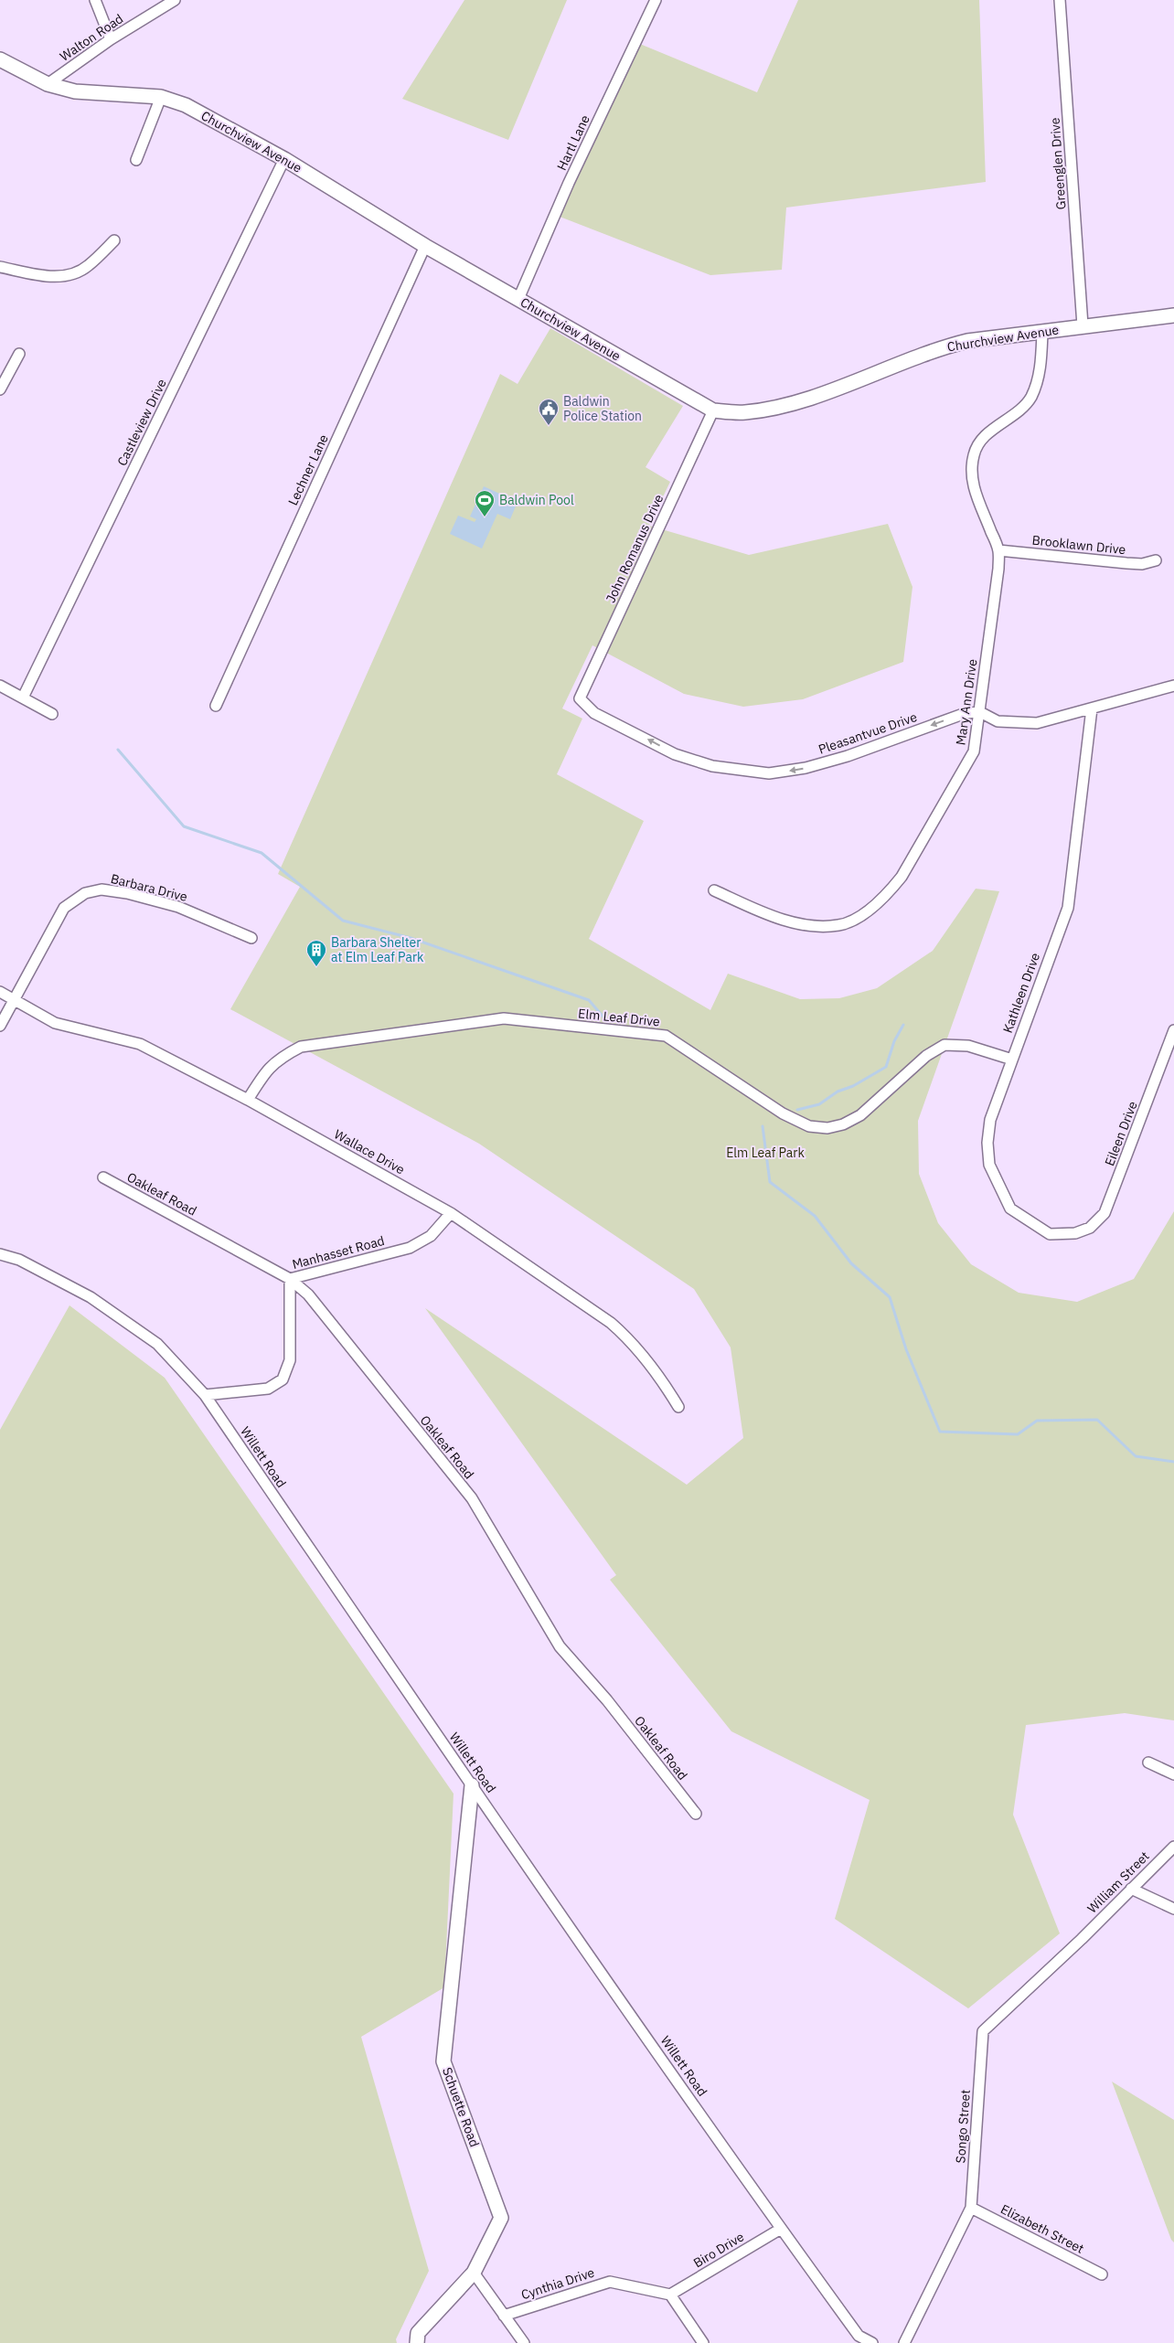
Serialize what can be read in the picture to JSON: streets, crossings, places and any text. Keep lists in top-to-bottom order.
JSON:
{
  "streets": {
    "street": [
      "Walton Road",
      "Churchview Avenue",
      "Hartl Lane",
      "Greenglen Drive",
      "Castleview Drive",
      "Lechner Lane",
      "Brooklawn Drive",
      "John Romanus Drive",
      "Mary Ann Drive",
      "Pleasantvue Drive",
      "Barbara Drive",
      "Kathleen Drive",
      "Elm Leaf Drive",
      "Eileen Drive",
      "Wallace Drive",
      "Oakleaf Road",
      "Manhasset Road",
      "Willett Road",
      "William Street",
      "Schuette Road",
      "Songo Street",
      "Elizabeth Street",
      "Biro Drive",
      "Cynthia Drive"
    ]
  },
  "crossings": [
    ["Walton Road", "Churchview Avenue"],
    ["Churchview Avenue", "Hartl Lane"],
    ["Churchview Avenue", "Greenglen Drive"],
    ["Churchview Avenue", "Castleview Drive"],
    ["Churchview Avenue", "Lechner Lane"],
    ["Churchview Avenue", "John Romanus Drive"],
    ["Churchview Avenue", "Mary Ann Drive"],
    ["Brooklawn Drive", "Mary Ann Drive"],
    ["John Romanus Drive", "Pleasantvue Drive"],
    ["Mary Ann Drive", "Pleasantvue Drive"],
    ["Barbara Drive", "Wallace Drive"],
    ["Kathleen Drive", "Elm Leaf Drive"],
    ["Kathleen Drive", "Eileen Drive"],
    ["Elm Leaf Drive", "Wallace Drive"],
    ["Wallace Drive", "Manhasset Road"],
    ["Oakleaf Road", "Manhasset Road"],
    ["Manhasset Road", "Willett Road"],
    ["Willett Road", "Schuette Road"],
    ["Willett Road", "Biro Drive"],
    ["William Street", "Songo Street"],
    ["Songo Street", "Elizabeth Street"],
    ["Biro Drive", "Cynthia Drive"]
  ],
  "one_way": ["Pleasantvue Drive"],
  "parks": ["Elm Leaf Park"],
  "places": {
    "public building": ["Baldwin Police Station"],
    "sports": ["Baldwin Pool"],
    "building": ["Barbara Shelter at Elm Leaf Park"]
  }
}
